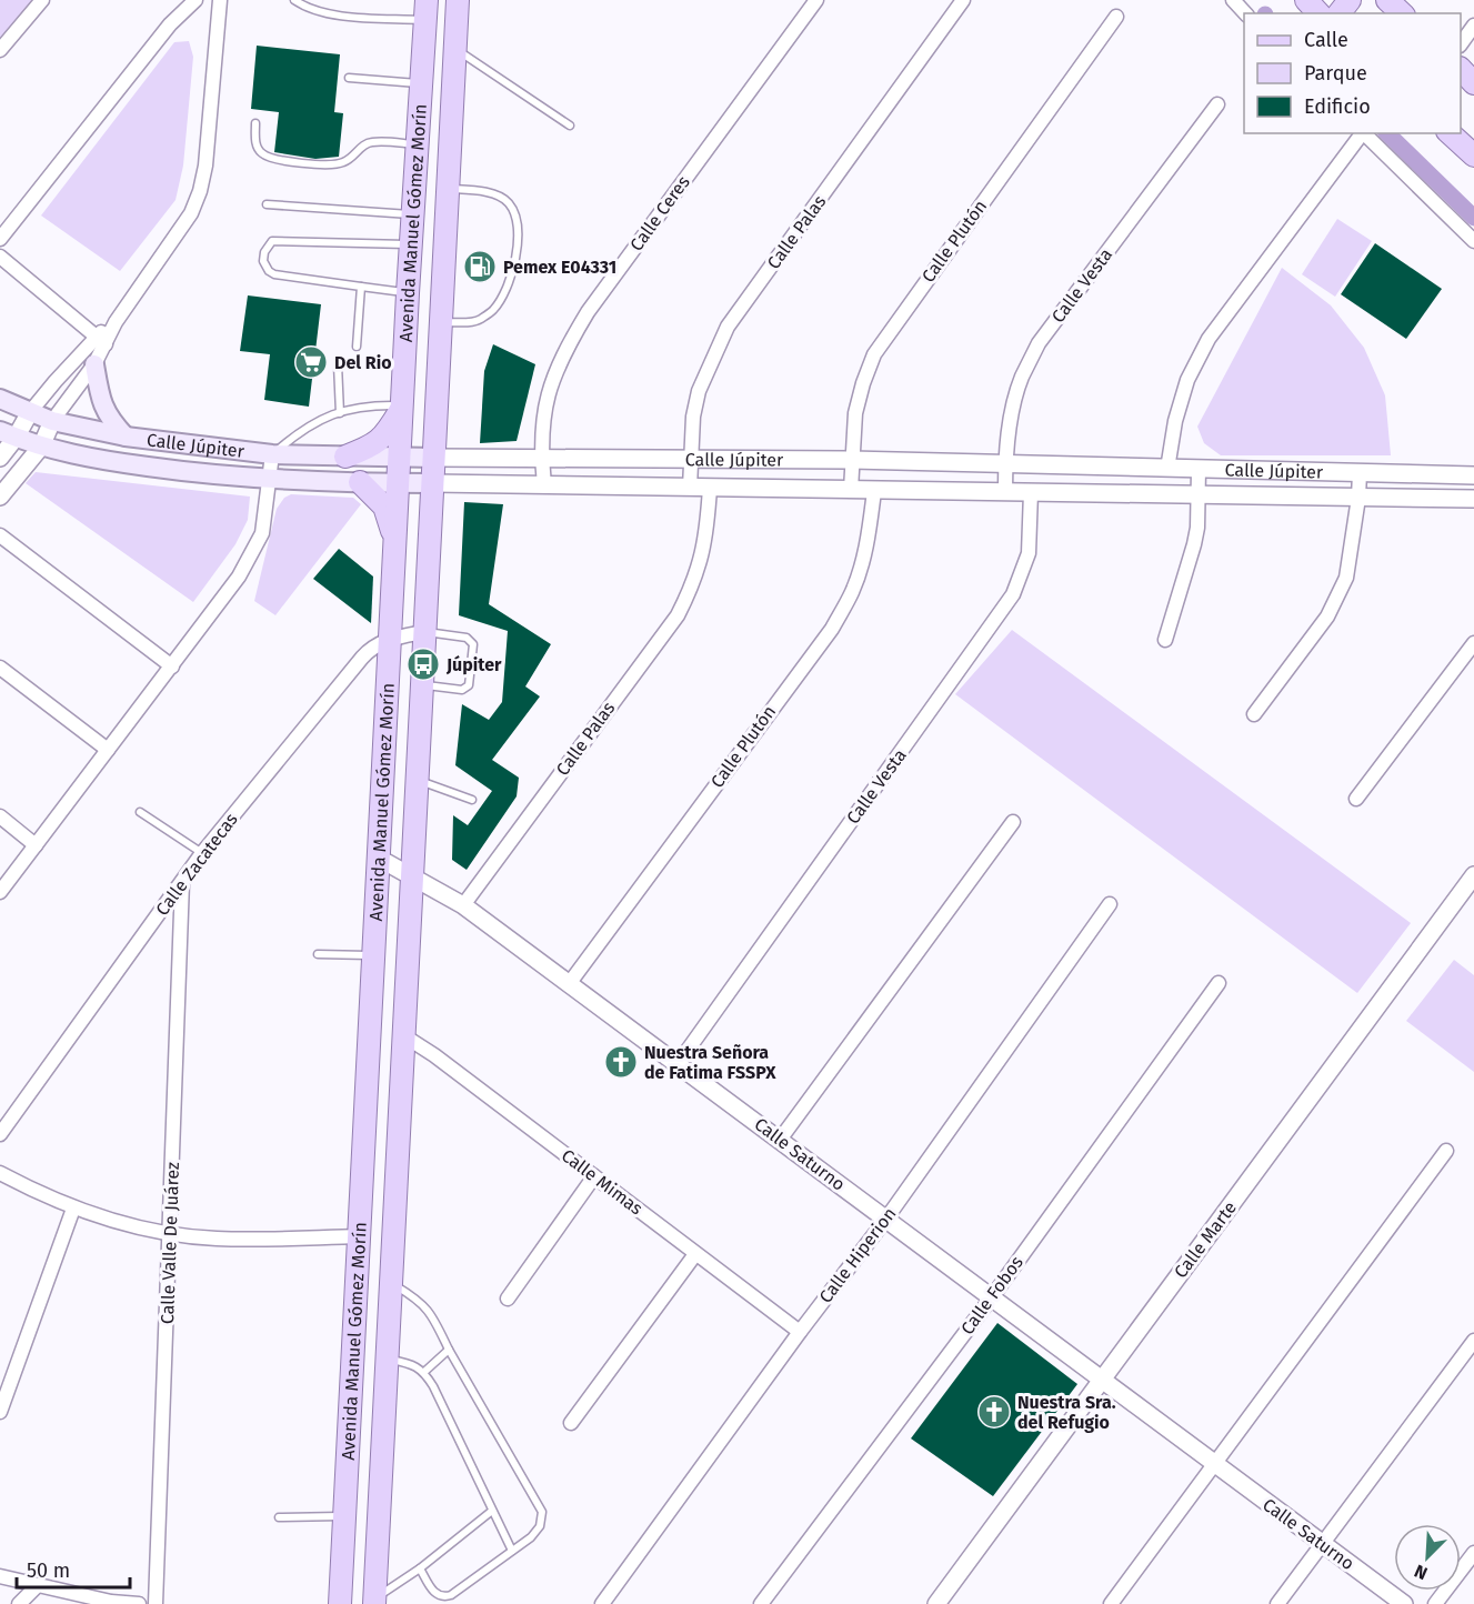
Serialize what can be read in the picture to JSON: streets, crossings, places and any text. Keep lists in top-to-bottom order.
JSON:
{
  "streets": {
    "main road": ["Avenida Manuel Gómez Morín", "Calle Júpiter"],
    "street": [
      "Calle Ceres",
      "Calle Palas",
      "Calle Plutón",
      "Calle Vesta",
      "Calle Zacatecas",
      "Calle Saturno",
      "Calle Mimas",
      "Calle Marte",
      "Calle Valle De Juárez",
      "Calle Hiperion",
      "Calle Fobos"
    ]
  },
  "crossings": [
    ["Calle Ceres", "Calle Júpiter"],
    ["Avenida Manuel Gómez Morín", "Calle Júpiter"],
    ["Avenida Manuel Gómez Morín", "Calle Zacatecas"],
    ["Avenida Manuel Gómez Morín", "Calle Saturno"],
    ["Avenida Manuel Gómez Morín", "Calle Mimas"],
    ["Calle Palas", "Calle Júpiter"],
    ["Calle Palas", "Calle Saturno"],
    ["Calle Plutón", "Calle Júpiter"],
    ["Calle Plutón", "Calle Saturno"],
    ["Calle Vesta", "Calle Júpiter"],
    ["Calle Vesta", "Calle Saturno"],
    ["Calle Zacatecas", "Calle Valle De Juárez"],
    ["Calle Saturno", "Calle Marte"],
    ["Calle Saturno", "Calle Hiperion"],
    ["Calle Saturno", "Calle Fobos"],
    ["Calle Mimas", "Calle Hiperion"]
  ],
  "places": {
    "fuel station": ["Pemex E04331"],
    "supermarket": ["Del Rio"],
    "bus stop": ["Júpiter"],
    "church": ["Nuestra Señora de Fatima FSSPX", "Nuestra Sra. del Refugio"]
  },
  "legend": ["Calle", "Parque", "Edificio"],
  "scale_bar": "50 m",
  "north": "bottom left"
}
